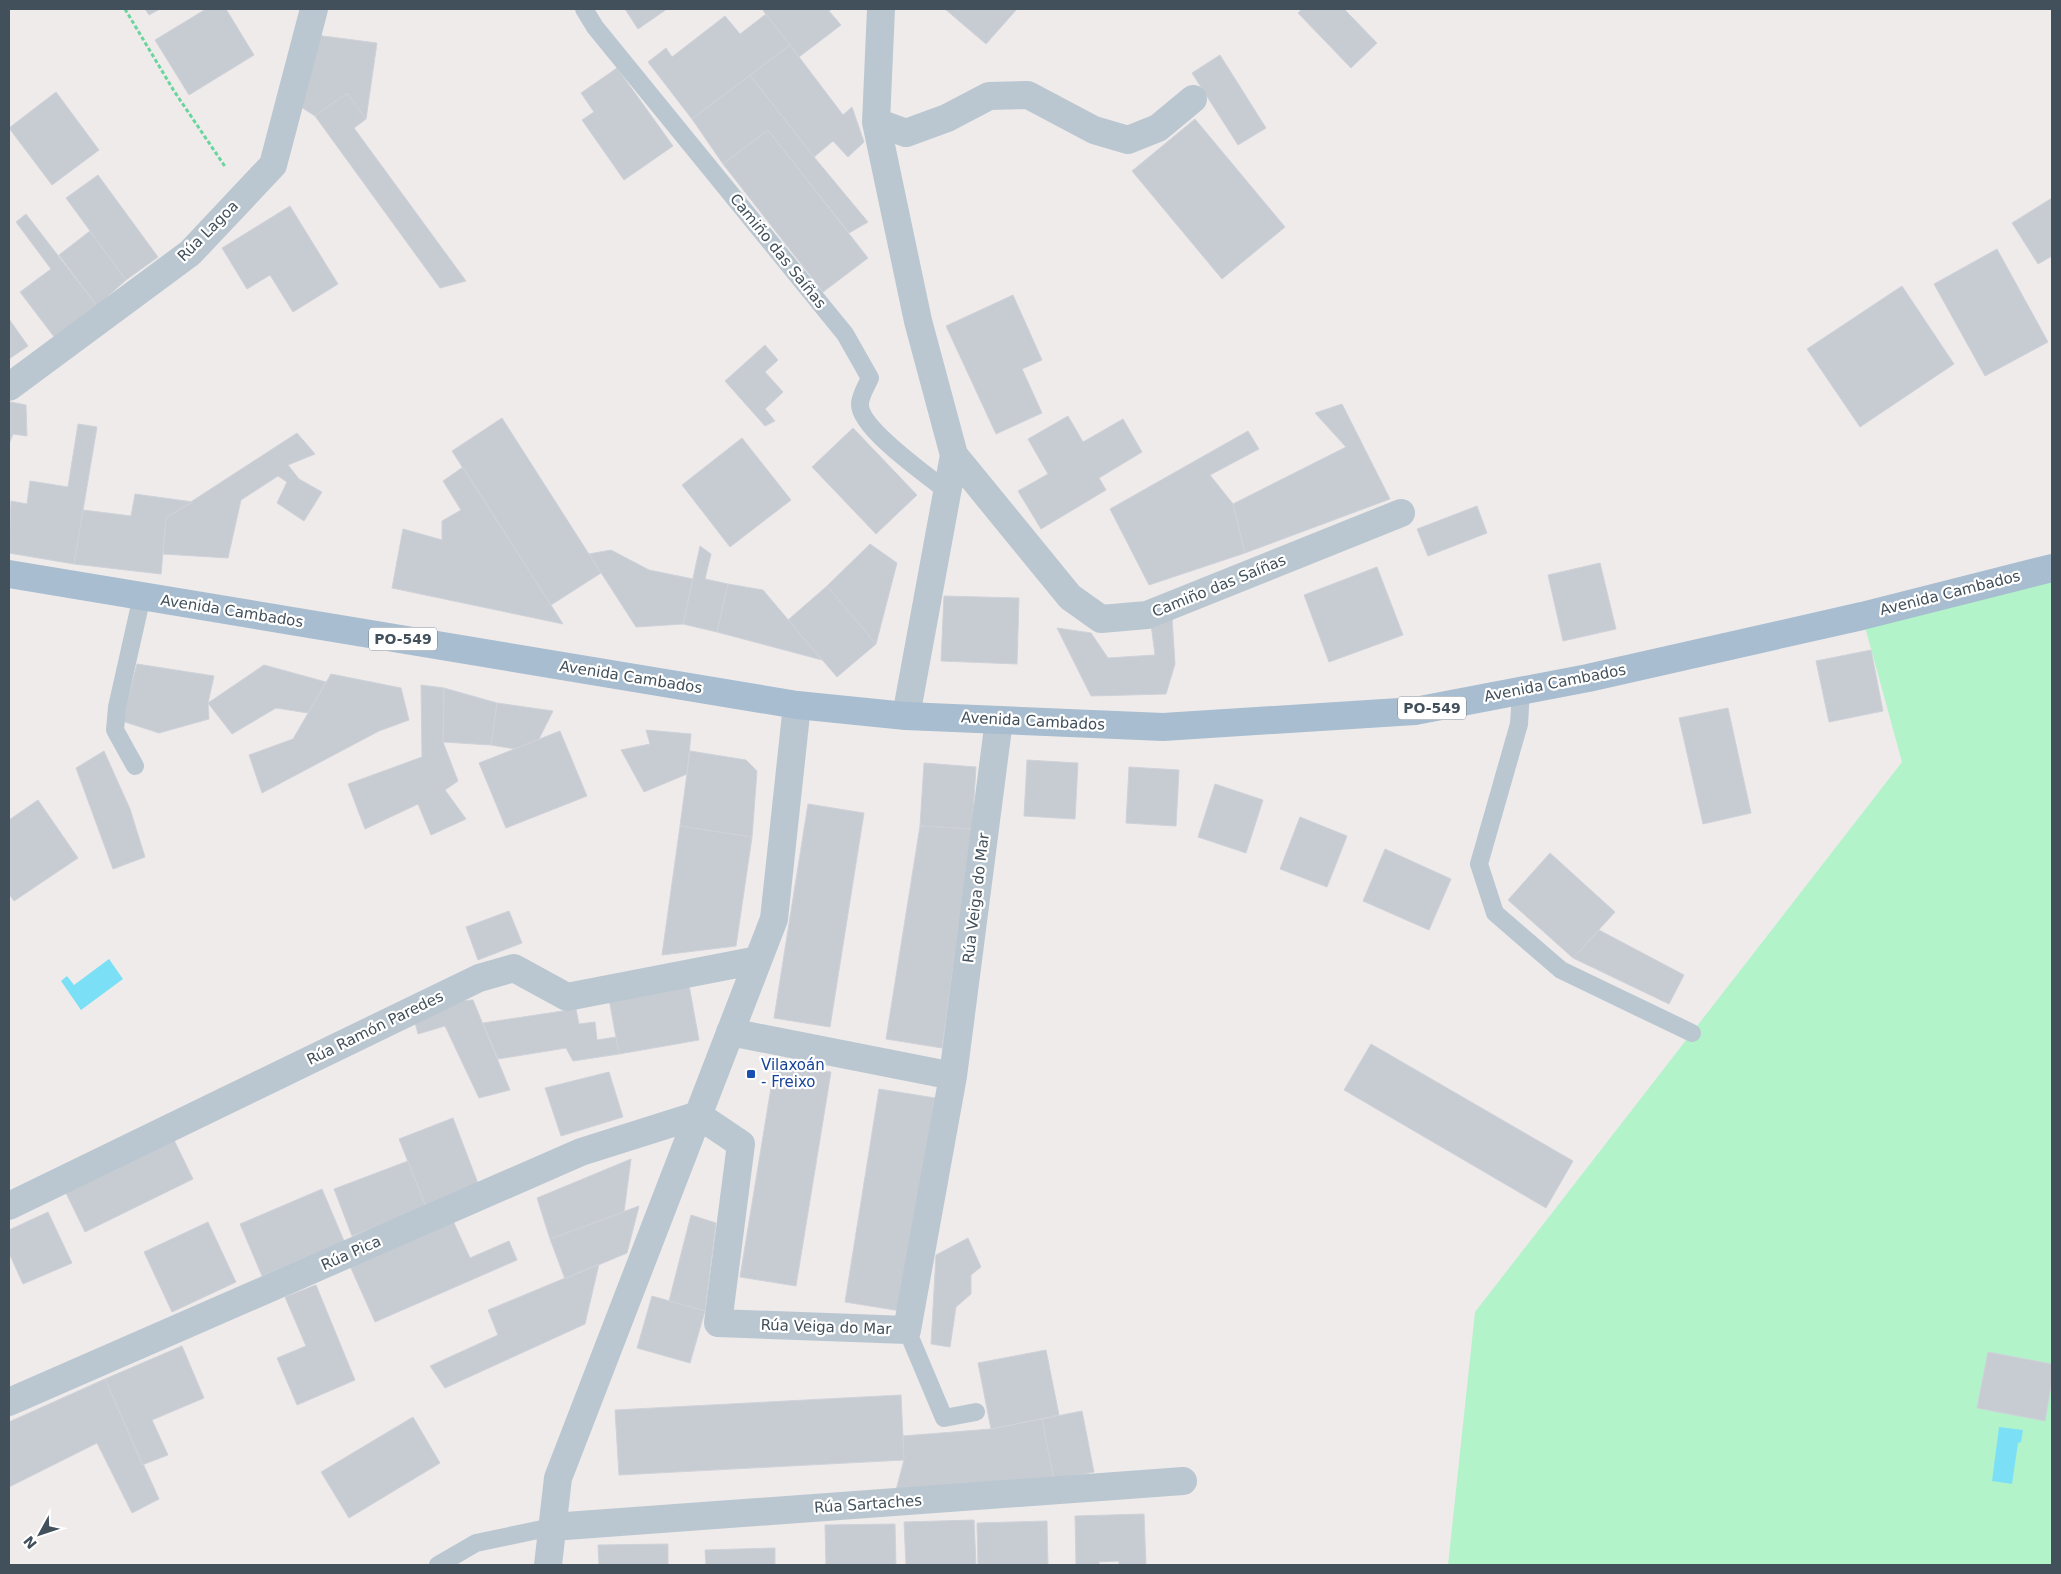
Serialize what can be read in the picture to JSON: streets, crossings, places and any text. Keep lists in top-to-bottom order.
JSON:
{
  "streets": {
    "main road": ["Avenida Cambados", "PO-549"],
    "street": [
      "Rúa Lagoa",
      "Camiño das Saíñas",
      "Rúa Veiga do Mar",
      "Rúa Ramón Paredes",
      "Rúa Pica",
      "Rúa Sartaches"
    ]
  },
  "crossings": [
    ["Camiño das Saíñas", "Avenida Cambados"],
    ["Avenida Cambados", "Rúa Veiga do Mar"],
    ["Rúa Veiga do Mar", "Rúa Pica"]
  ],
  "places": {
    "transit": ["Vilaxoán - Freixo"]
  },
  "north": "bottom left"
}
